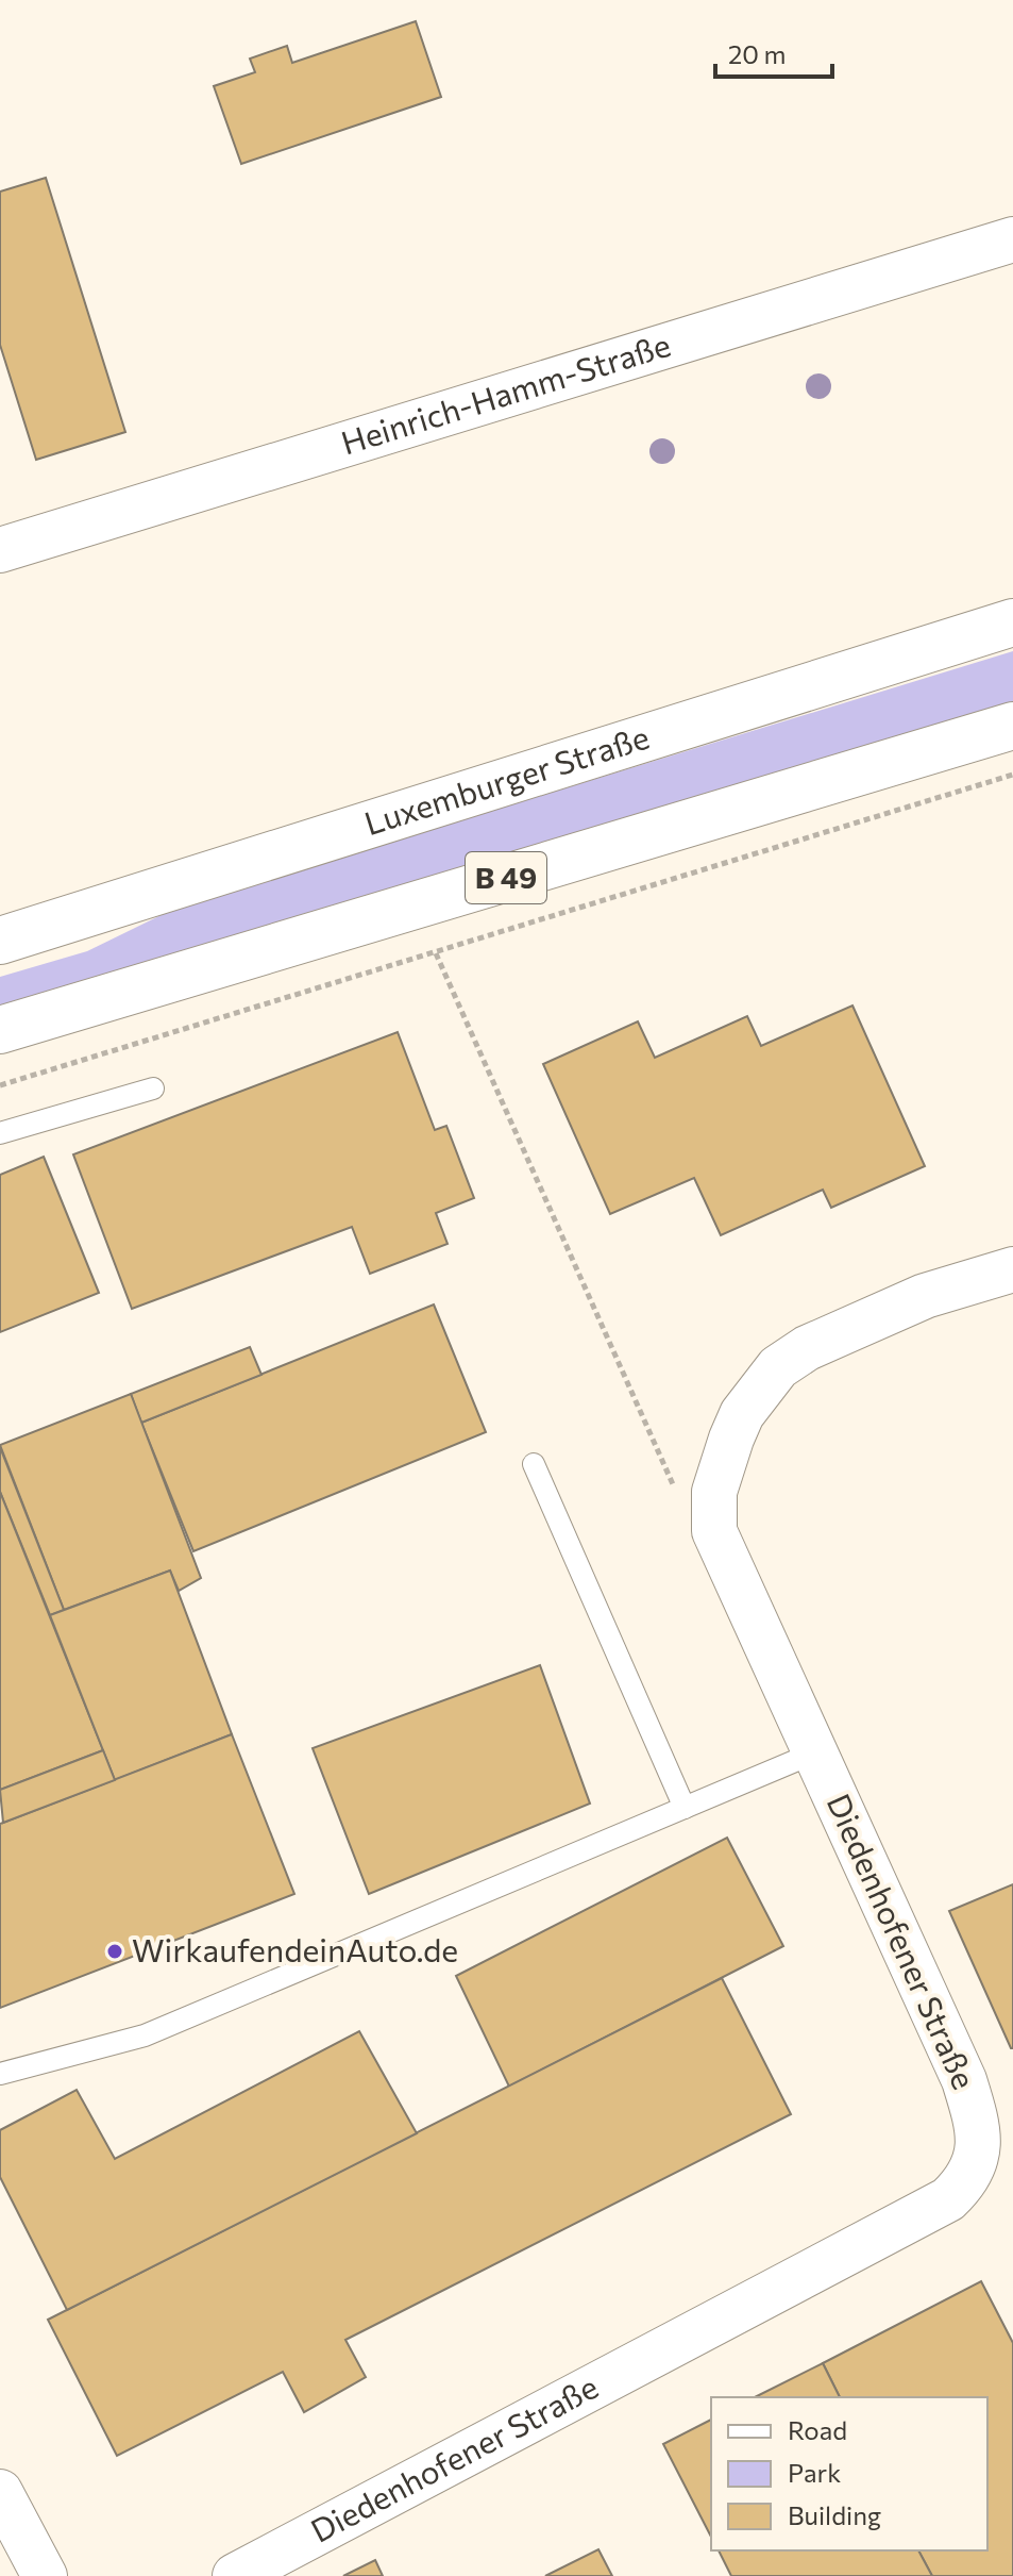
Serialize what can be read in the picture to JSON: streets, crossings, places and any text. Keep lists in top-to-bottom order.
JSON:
{
  "streets": {
    "main road": ["Luxemburger Straße", "B 49"],
    "street": ["Heinrich-Hamm-Straße", "Diedenhofener Straße"]
  },
  "places": ["WirkaufendeinAuto.de"],
  "legend": ["Road", "Park", "Building"],
  "scale_bar": "20 m"
}
